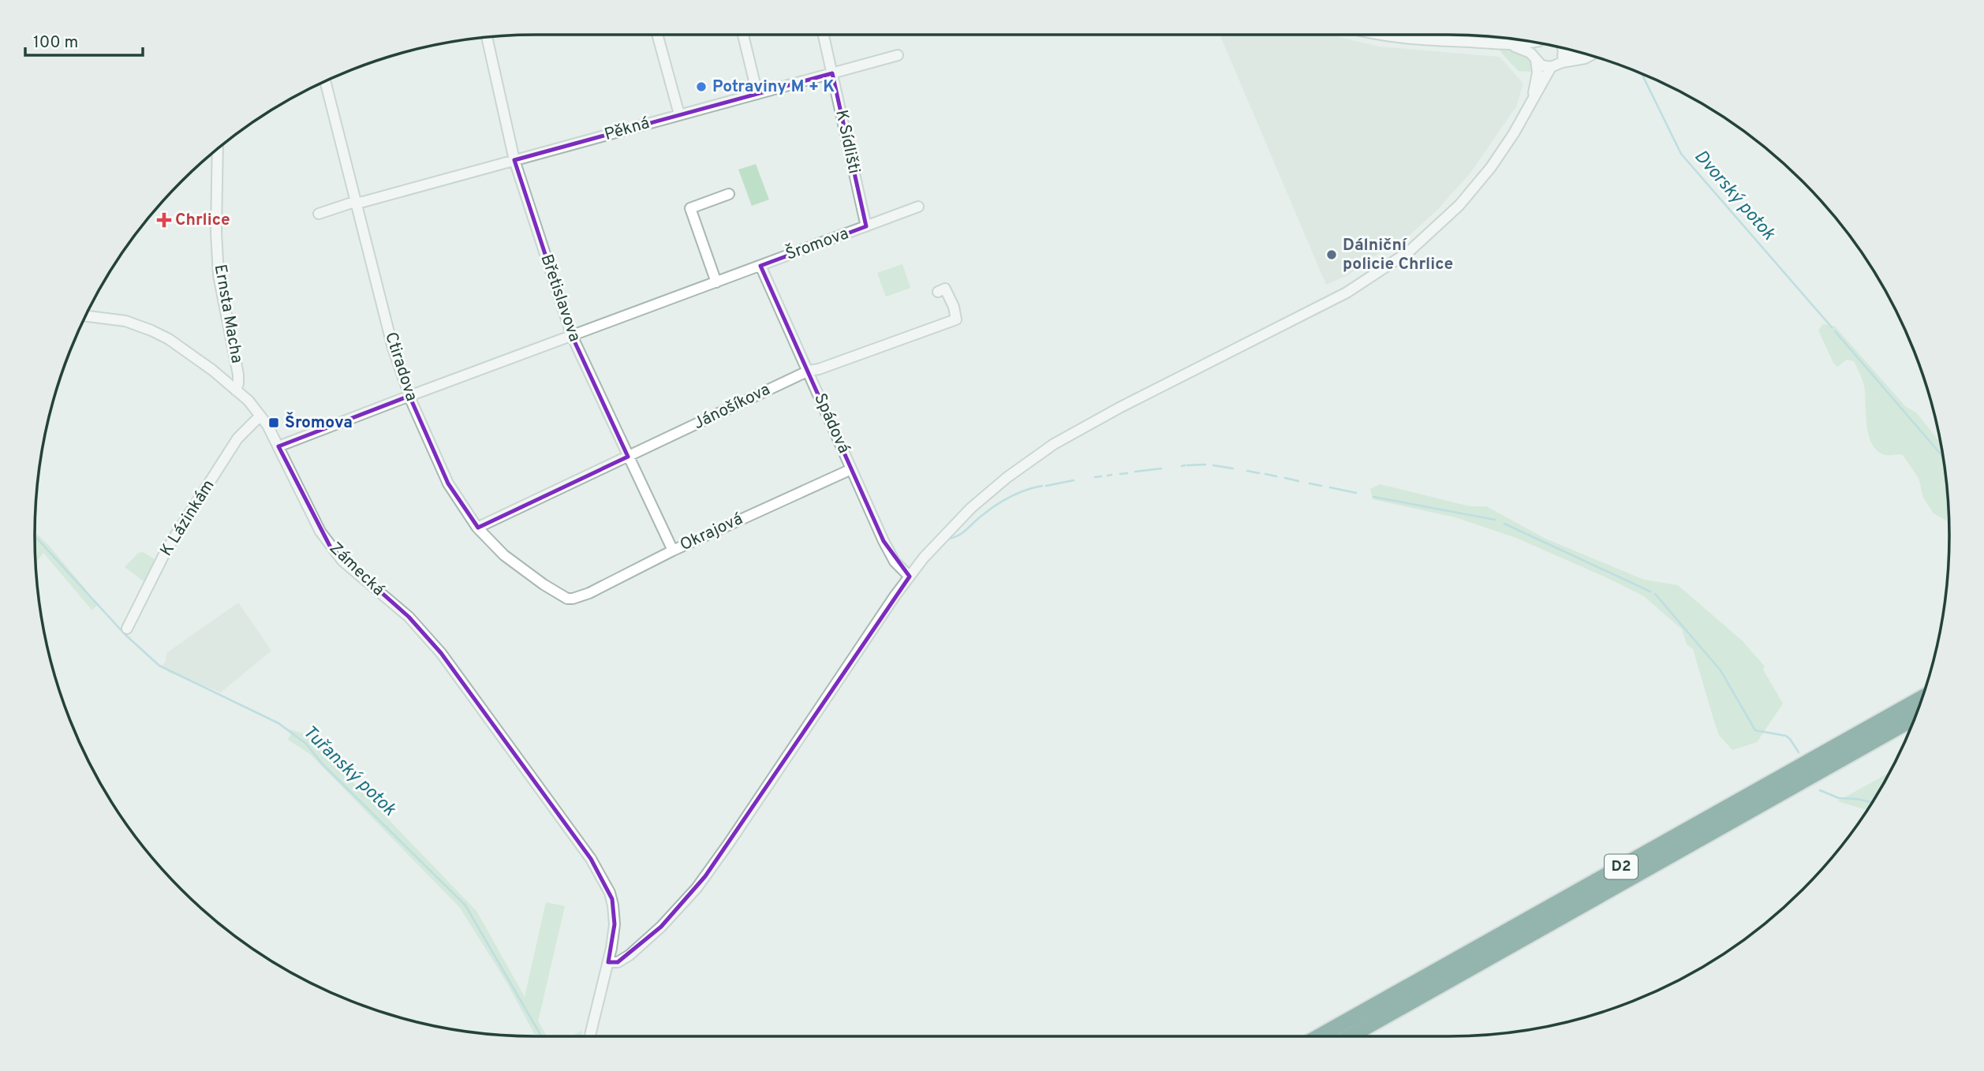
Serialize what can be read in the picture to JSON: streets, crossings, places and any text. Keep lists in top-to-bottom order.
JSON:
{
  "streets": {
    "highway": ["D2"],
    "street": [
      "Pěkná",
      "K Sídlišti",
      "Šromova",
      "Břetislavova",
      "Ernsta Macha",
      "Ctiradova",
      "Jánošíkova",
      "Spádová",
      "K Lázinkám",
      "Okrajová",
      "Zámecká"
    ]
  },
  "crossings": [
    ["Pěkná", "K Sídlišti"],
    ["Pěkná", "Břetislavova"],
    ["Pěkná", "Ctiradova"],
    ["K Sídlišti", "Šromova"],
    ["Šromova", "Břetislavova"],
    ["Šromova", "Ctiradova"],
    ["Šromova", "Spádová"],
    ["Šromova", "Zámecká"],
    ["Břetislavova", "Jánošíkova"],
    ["Břetislavova", "Okrajová"],
    ["Ernsta Macha", "Zámecká"],
    ["Ctiradova", "Jánošíkova"],
    ["Ctiradova", "Okrajová"],
    ["Jánošíkova", "Spádová"],
    ["Spádová", "Okrajová"],
    ["K Lázinkám", "Zámecká"]
  ],
  "water": ["Dvorský potok", "Tuřanský potok"],
  "places": {
    "other": ["Potraviny M + K", "Dálniční policie Chrlice"],
    "health": ["Chrlice"],
    "transit": ["Šromova"]
  },
  "scale_bar": "100 m"
}
